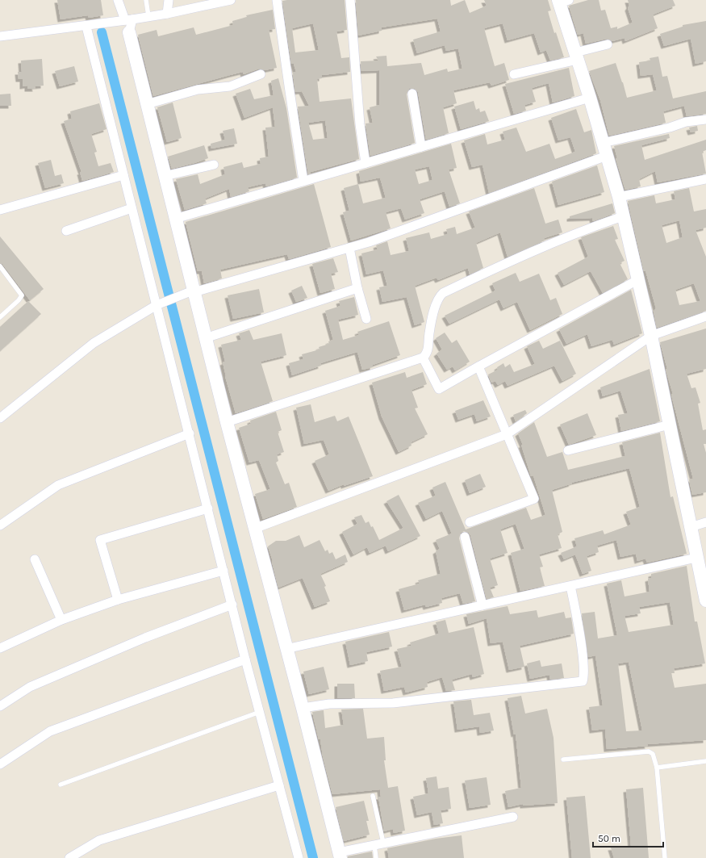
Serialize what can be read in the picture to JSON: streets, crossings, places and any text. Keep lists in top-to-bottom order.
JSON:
{
  "scale_bar": "50 m"
}
